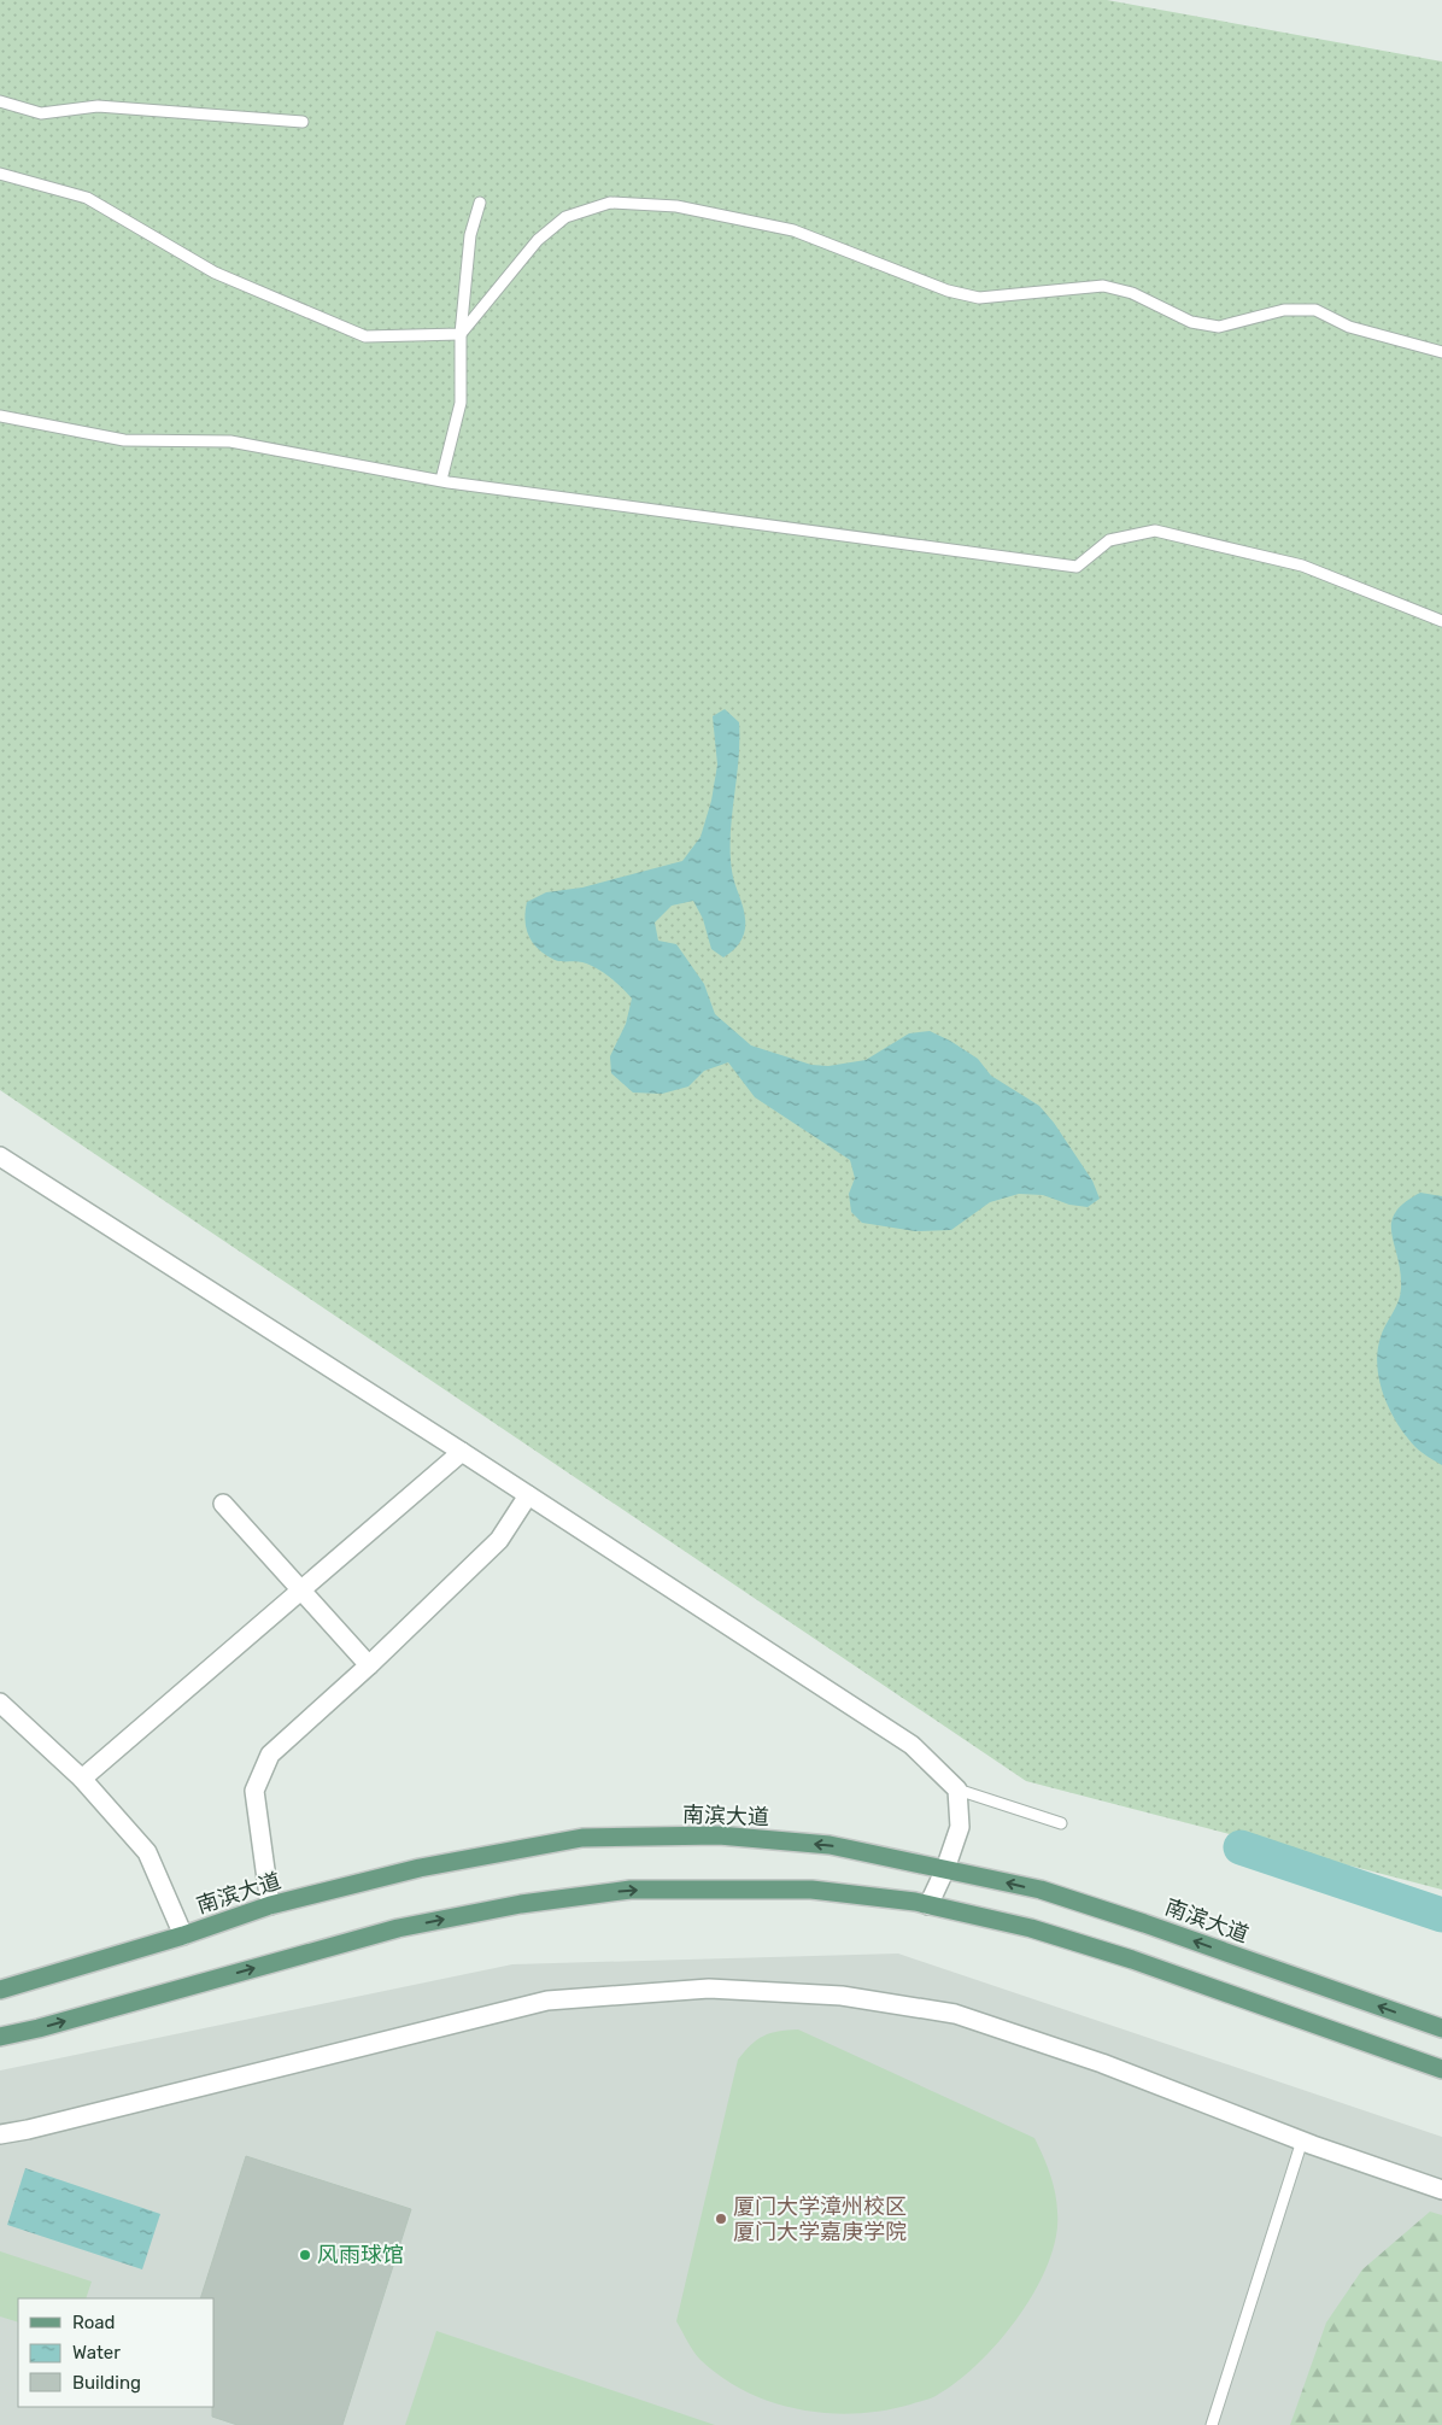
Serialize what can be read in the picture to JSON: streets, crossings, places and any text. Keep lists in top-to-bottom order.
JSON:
{
  "streets": {
    "main road": ["南滨大道"]
  },
  "places": ["厦门大学漳州校区 厦门大学嘉庚学院", "风雨球馆"],
  "legend": ["Road", "Water", "Building"]
}
